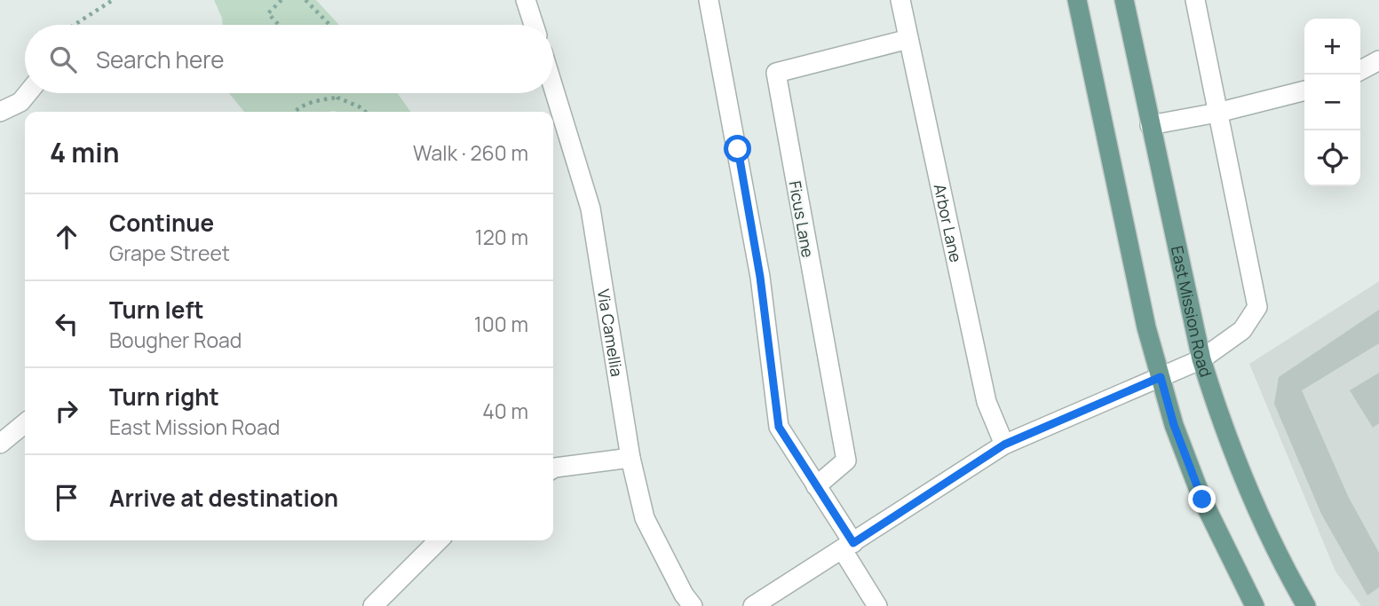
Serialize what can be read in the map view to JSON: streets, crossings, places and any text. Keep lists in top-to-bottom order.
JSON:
{
  "streets": {
    "main road": ["East Mission Road"],
    "street": ["Ficus Lane", "Arbor Lane", "Via Camellia"]
  },
  "crossings": [
    ["Ficus Lane", "Arbor Lane"]
  ],
  "page": {
    "map_buttons": ["+", "−"],
    "search": "Search here",
    "heading": ["4 min", "Walk · 260 m"],
    "list": [
      ["Continue", "Grape Street", "120 m"],
      ["Turn left", "Bougher Road", "100 m"],
      ["Turn right", "East Mission Road", "40 m"],
      "Arrive at destination"
    ]
  }
}
